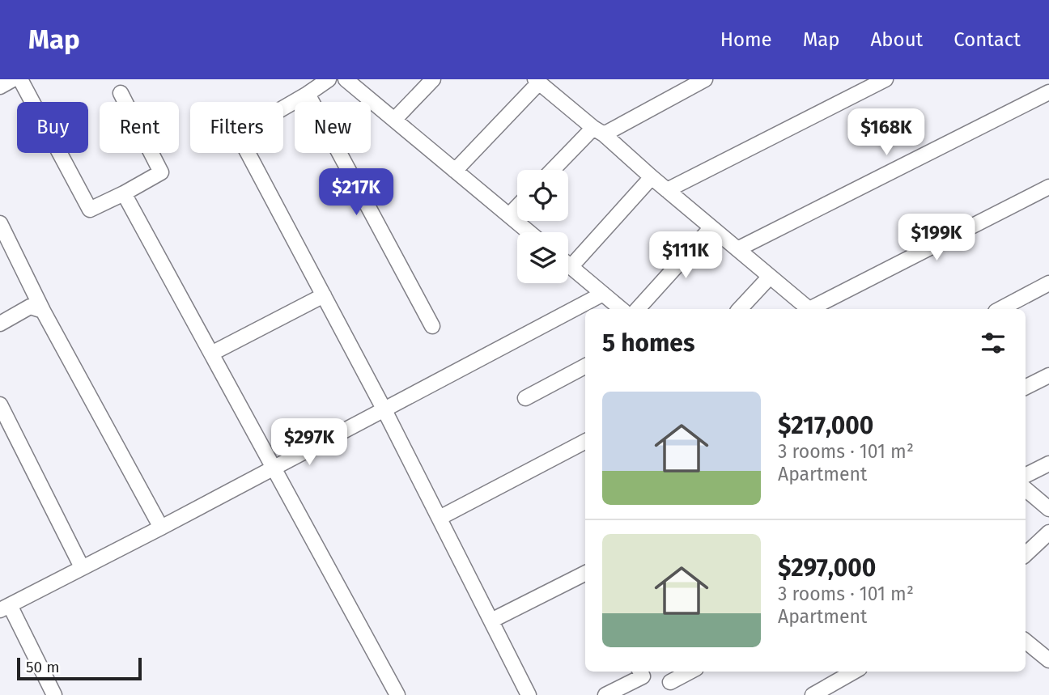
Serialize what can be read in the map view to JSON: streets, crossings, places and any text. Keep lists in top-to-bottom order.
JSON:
{
  "scale_bar": "50 m",
  "page": {
    "header": "Map",
    "nav": [
      "Home",
      "Map",
      "About",
      "Contact"
    ],
    "chip": [
      "Buy",
      "Rent",
      "Filters",
      "New"
    ],
    "price": [
      "$168K",
      "$217K",
      "$199K",
      "$111K",
      "$297K"
    ],
    "heading": "5 homes",
    "list": [
      {
        "name": "$217,000",
        "note": "3 rooms · 101 m² · Apartment"
      },
      {
        "name": "$297,000",
        "note": "3 rooms · 101 m² · Apartment"
      }
    ],
    "scale": "50 m"
  }
}
